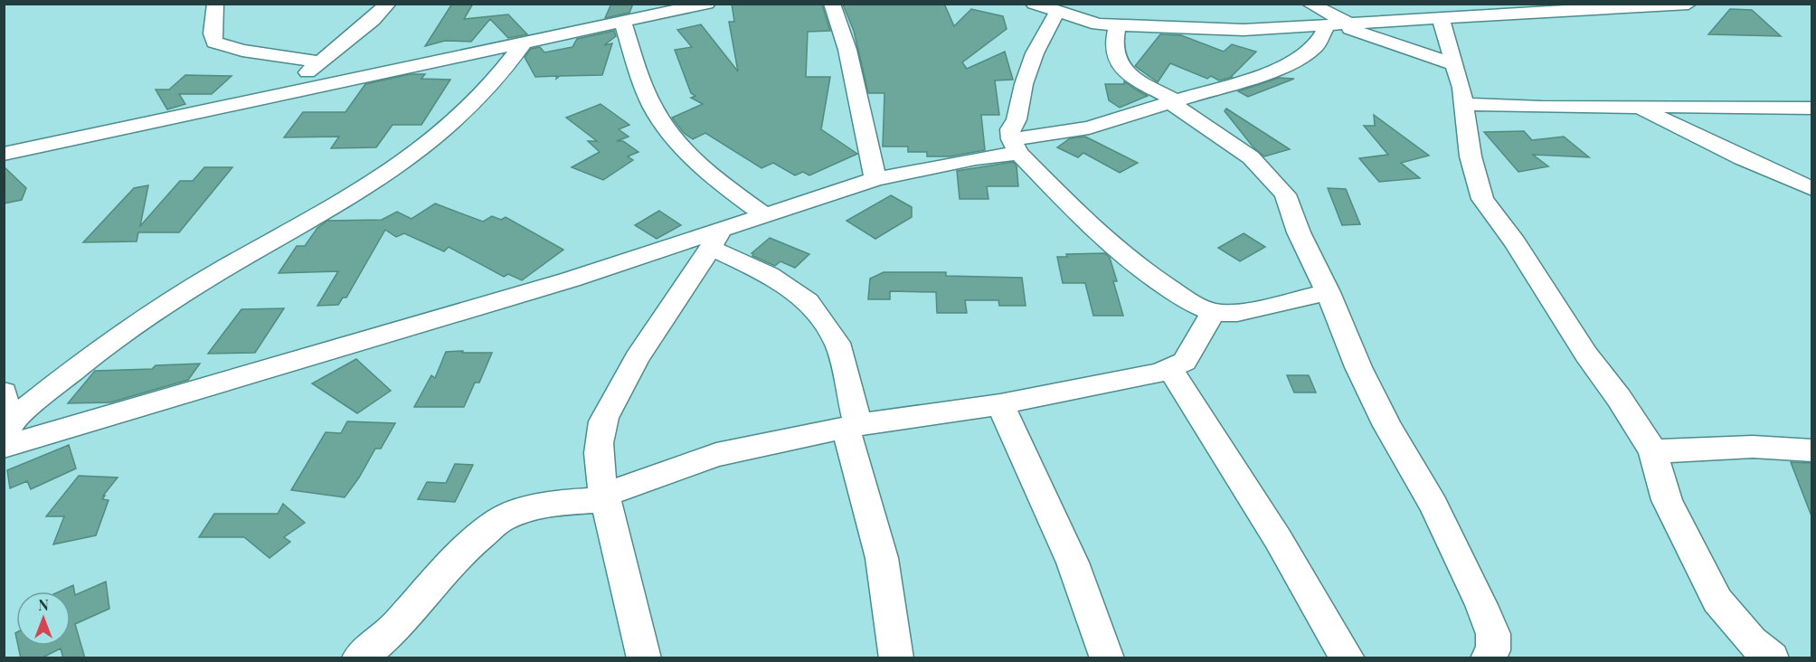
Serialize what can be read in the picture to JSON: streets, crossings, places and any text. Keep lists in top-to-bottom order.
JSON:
{
  "north": "top"
}
